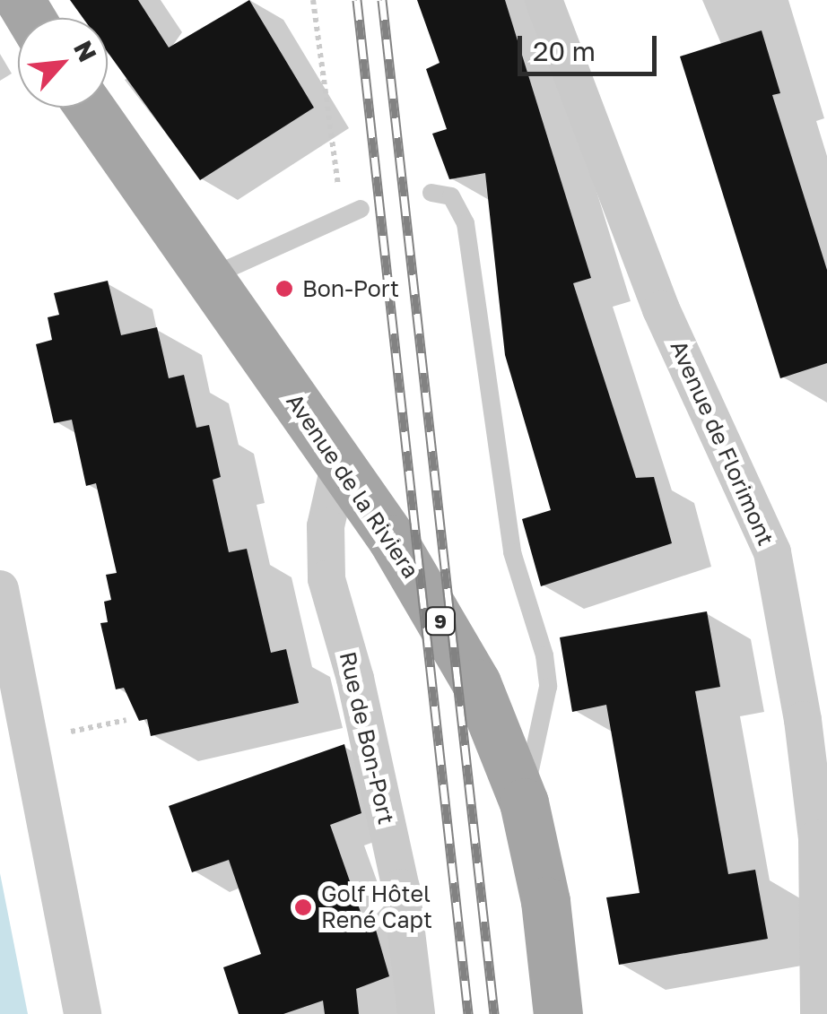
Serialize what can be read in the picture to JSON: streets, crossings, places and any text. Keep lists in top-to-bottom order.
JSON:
{
  "streets": {
    "main road": ["Avenue de la Riviera", "9"],
    "street": ["Avenue de Florimont", "Rue de Bon-Port"]
  },
  "crossings": [
    ["Avenue de la Riviera", "9"],
    ["Avenue de la Riviera", "Rue de Bon-Port"]
  ],
  "places": ["Bon-Port", "Golf Hôtel René Capt"],
  "scale_bar": "20 m",
  "north": "top right"
}
